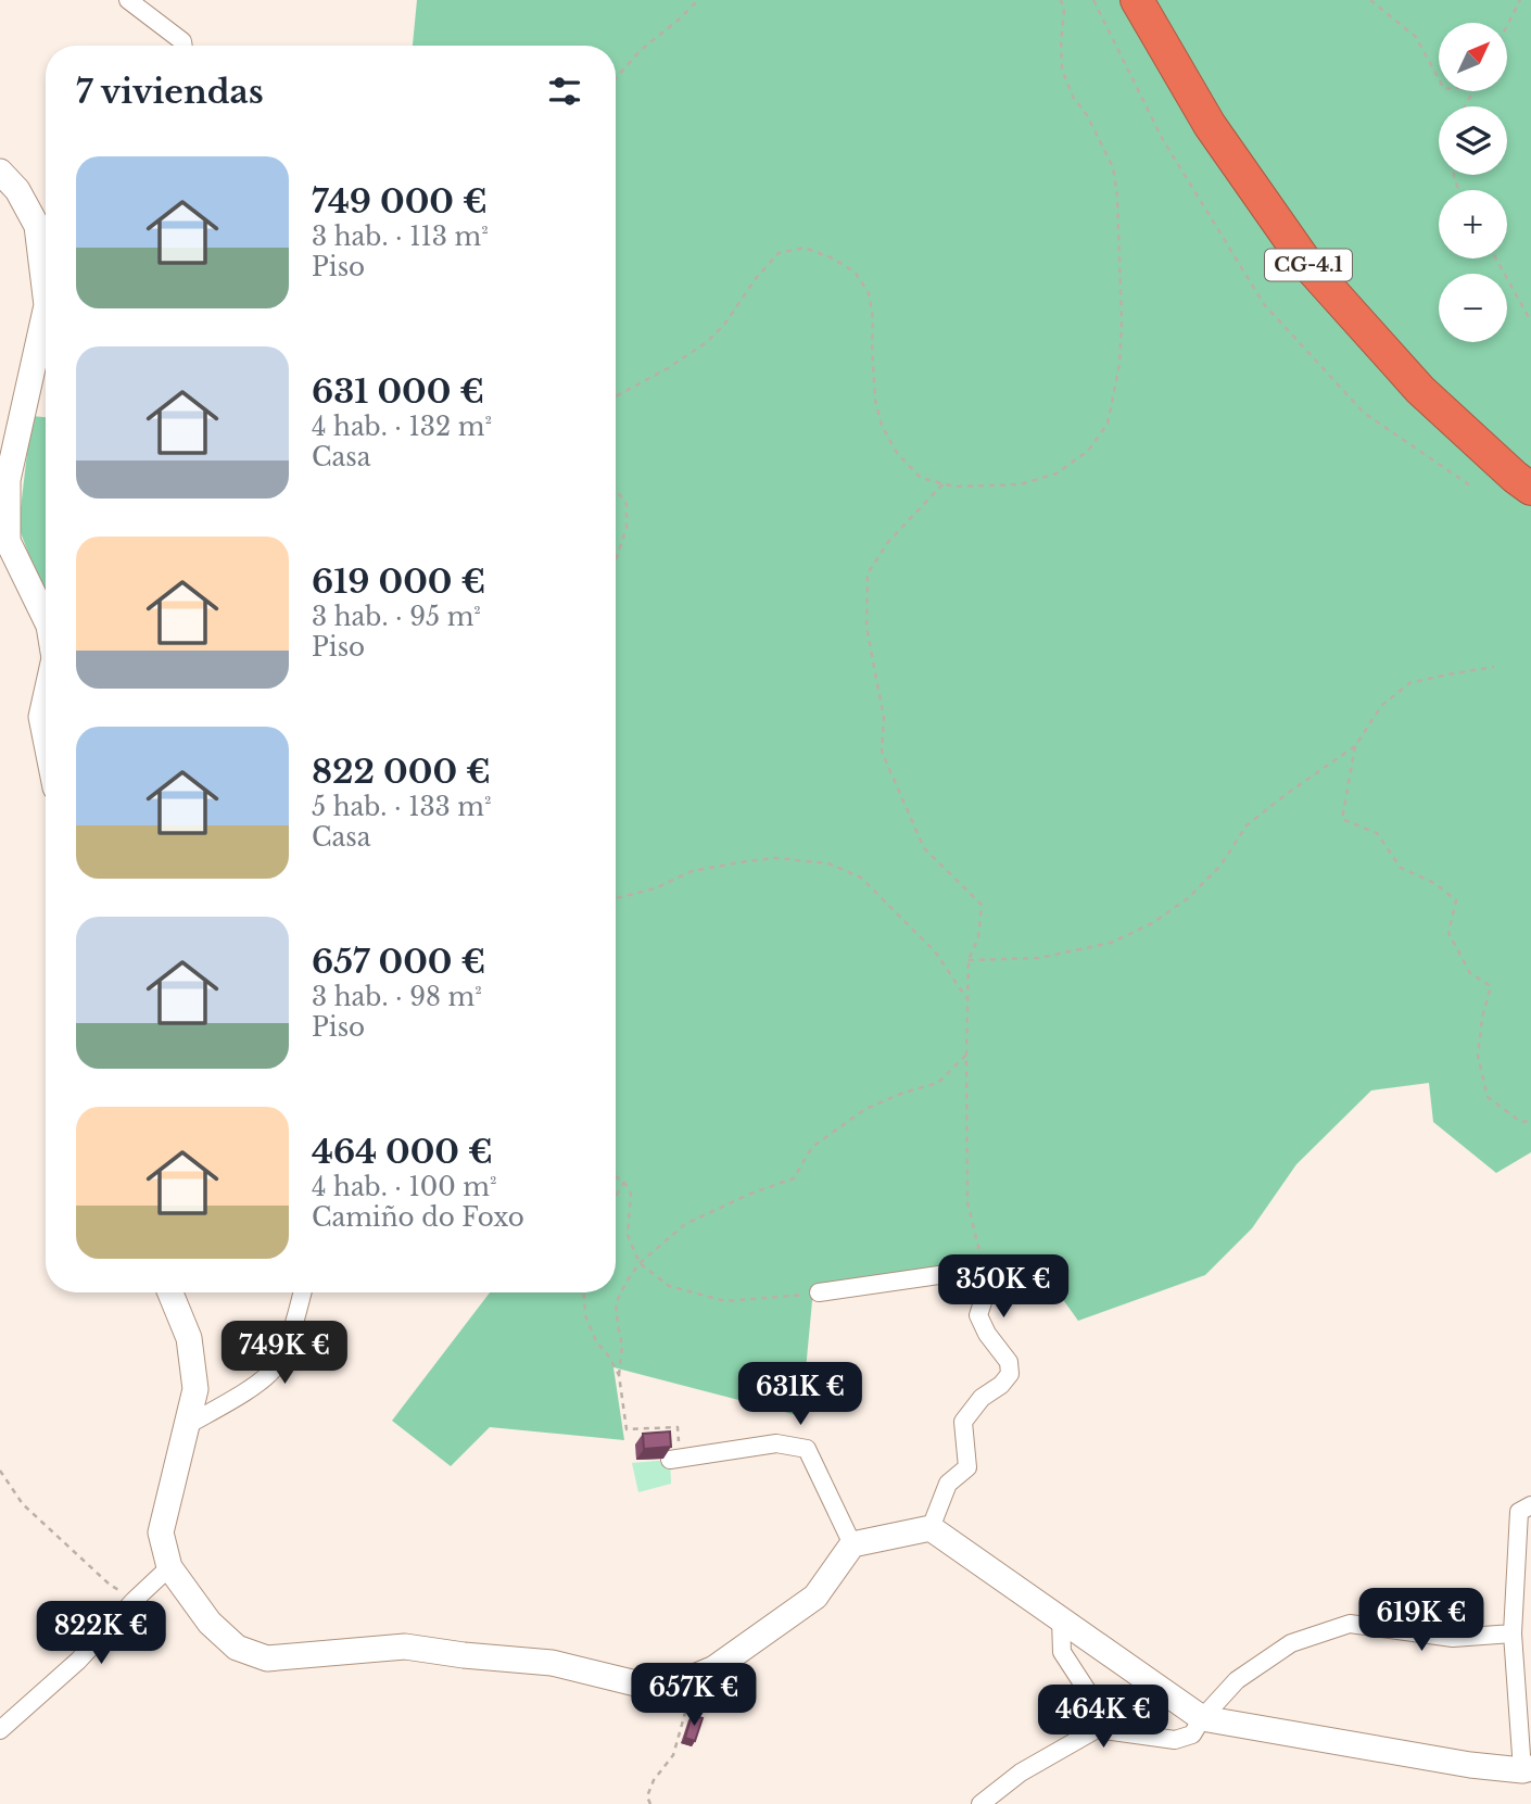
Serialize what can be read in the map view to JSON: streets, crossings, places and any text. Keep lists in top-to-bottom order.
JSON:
{
  "streets": {
    "highway": ["CG-4.1"]
  },
  "north": "top right",
  "page": {
    "map_buttons": ["+", "−"],
    "heading": "7 viviendas",
    "list": [
      {
        "name": "749 000 €",
        "note": "3 hab. · 113 m² · Piso"
      },
      {
        "name": "631 000 €",
        "note": "4 hab. · 132 m² · Casa"
      },
      {
        "name": "619 000 €",
        "note": "3 hab. · 95 m² · Piso"
      },
      {
        "name": "822 000 €",
        "note": "5 hab. · 133 m² · Casa"
      },
      {
        "name": "657 000 €",
        "note": "3 hab. · 98 m² · Piso"
      },
      {
        "name": "464 000 €",
        "note": "4 hab. · 100 m² · Camiño do Foxo"
      }
    ],
    "price": [
      "350K €",
      "749K €",
      "631K €",
      "619K €",
      "822K €",
      "657K €",
      "464K €"
    ]
  }
}
